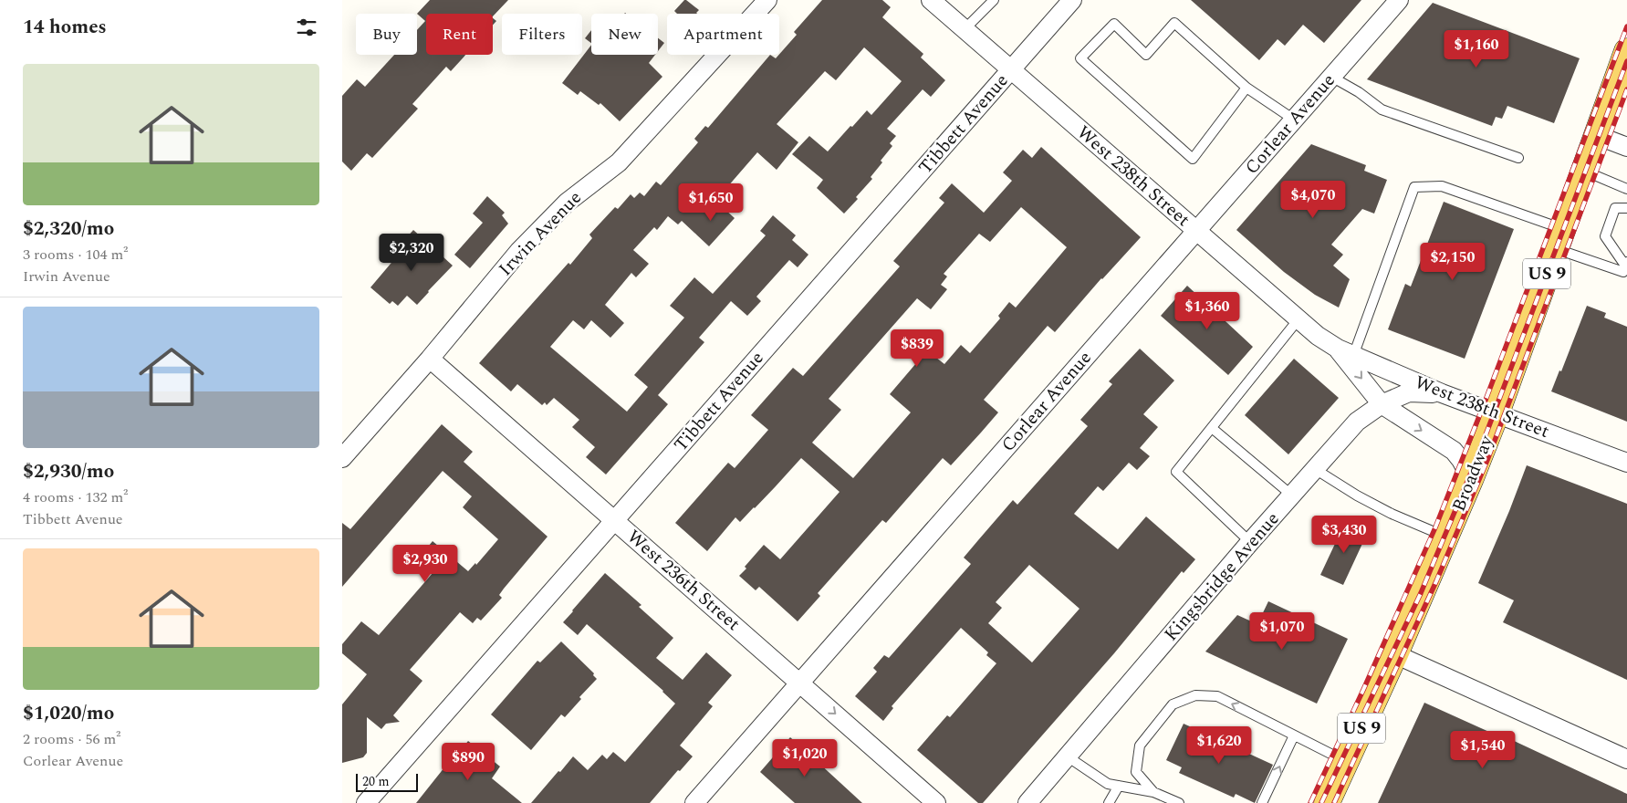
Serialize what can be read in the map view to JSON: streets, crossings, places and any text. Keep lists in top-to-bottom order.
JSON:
{
  "streets": {
    "main road": ["US 9", "Broadway"],
    "street": [
      "Tibbett Avenue",
      "Corlear Avenue",
      "West 238th Street",
      "Irwin Avenue",
      "Kingsbridge Avenue",
      "West 236th Street"
    ]
  },
  "crossings": [
    ["Tibbett Avenue", "West 238th Street"],
    ["Tibbett Avenue", "West 236th Street"],
    ["Corlear Avenue", "West 238th Street"],
    ["Corlear Avenue", "West 236th Street"],
    ["West 238th Street", "Broadway"],
    ["West 238th Street", "Kingsbridge Avenue"],
    ["Irwin Avenue", "West 236th Street"]
  ],
  "scale_bar": "20 m",
  "page": {
    "heading": "14 homes",
    "chip": [
      "Buy",
      "Rent",
      "Filters",
      "New",
      "Apartment"
    ],
    "price": [
      "$1,160",
      "$4,070",
      "$1,650",
      "$2,320",
      "$2,150",
      "$1,360",
      "$839",
      "$3,430",
      "$2,930",
      "$1,070",
      "$1,620",
      "$1,540",
      "$1,020",
      "$890"
    ],
    "list": [
      {
        "name": "$2,320/mo",
        "note": "3 rooms · 104 m² · Irwin Avenue"
      },
      {
        "name": "$2,930/mo",
        "note": "4 rooms · 132 m² · Tibbett Avenue"
      },
      {
        "name": "$1,020/mo",
        "note": "2 rooms · 56 m² · Corlear Avenue"
      }
    ],
    "scale": "20 m"
  }
}
